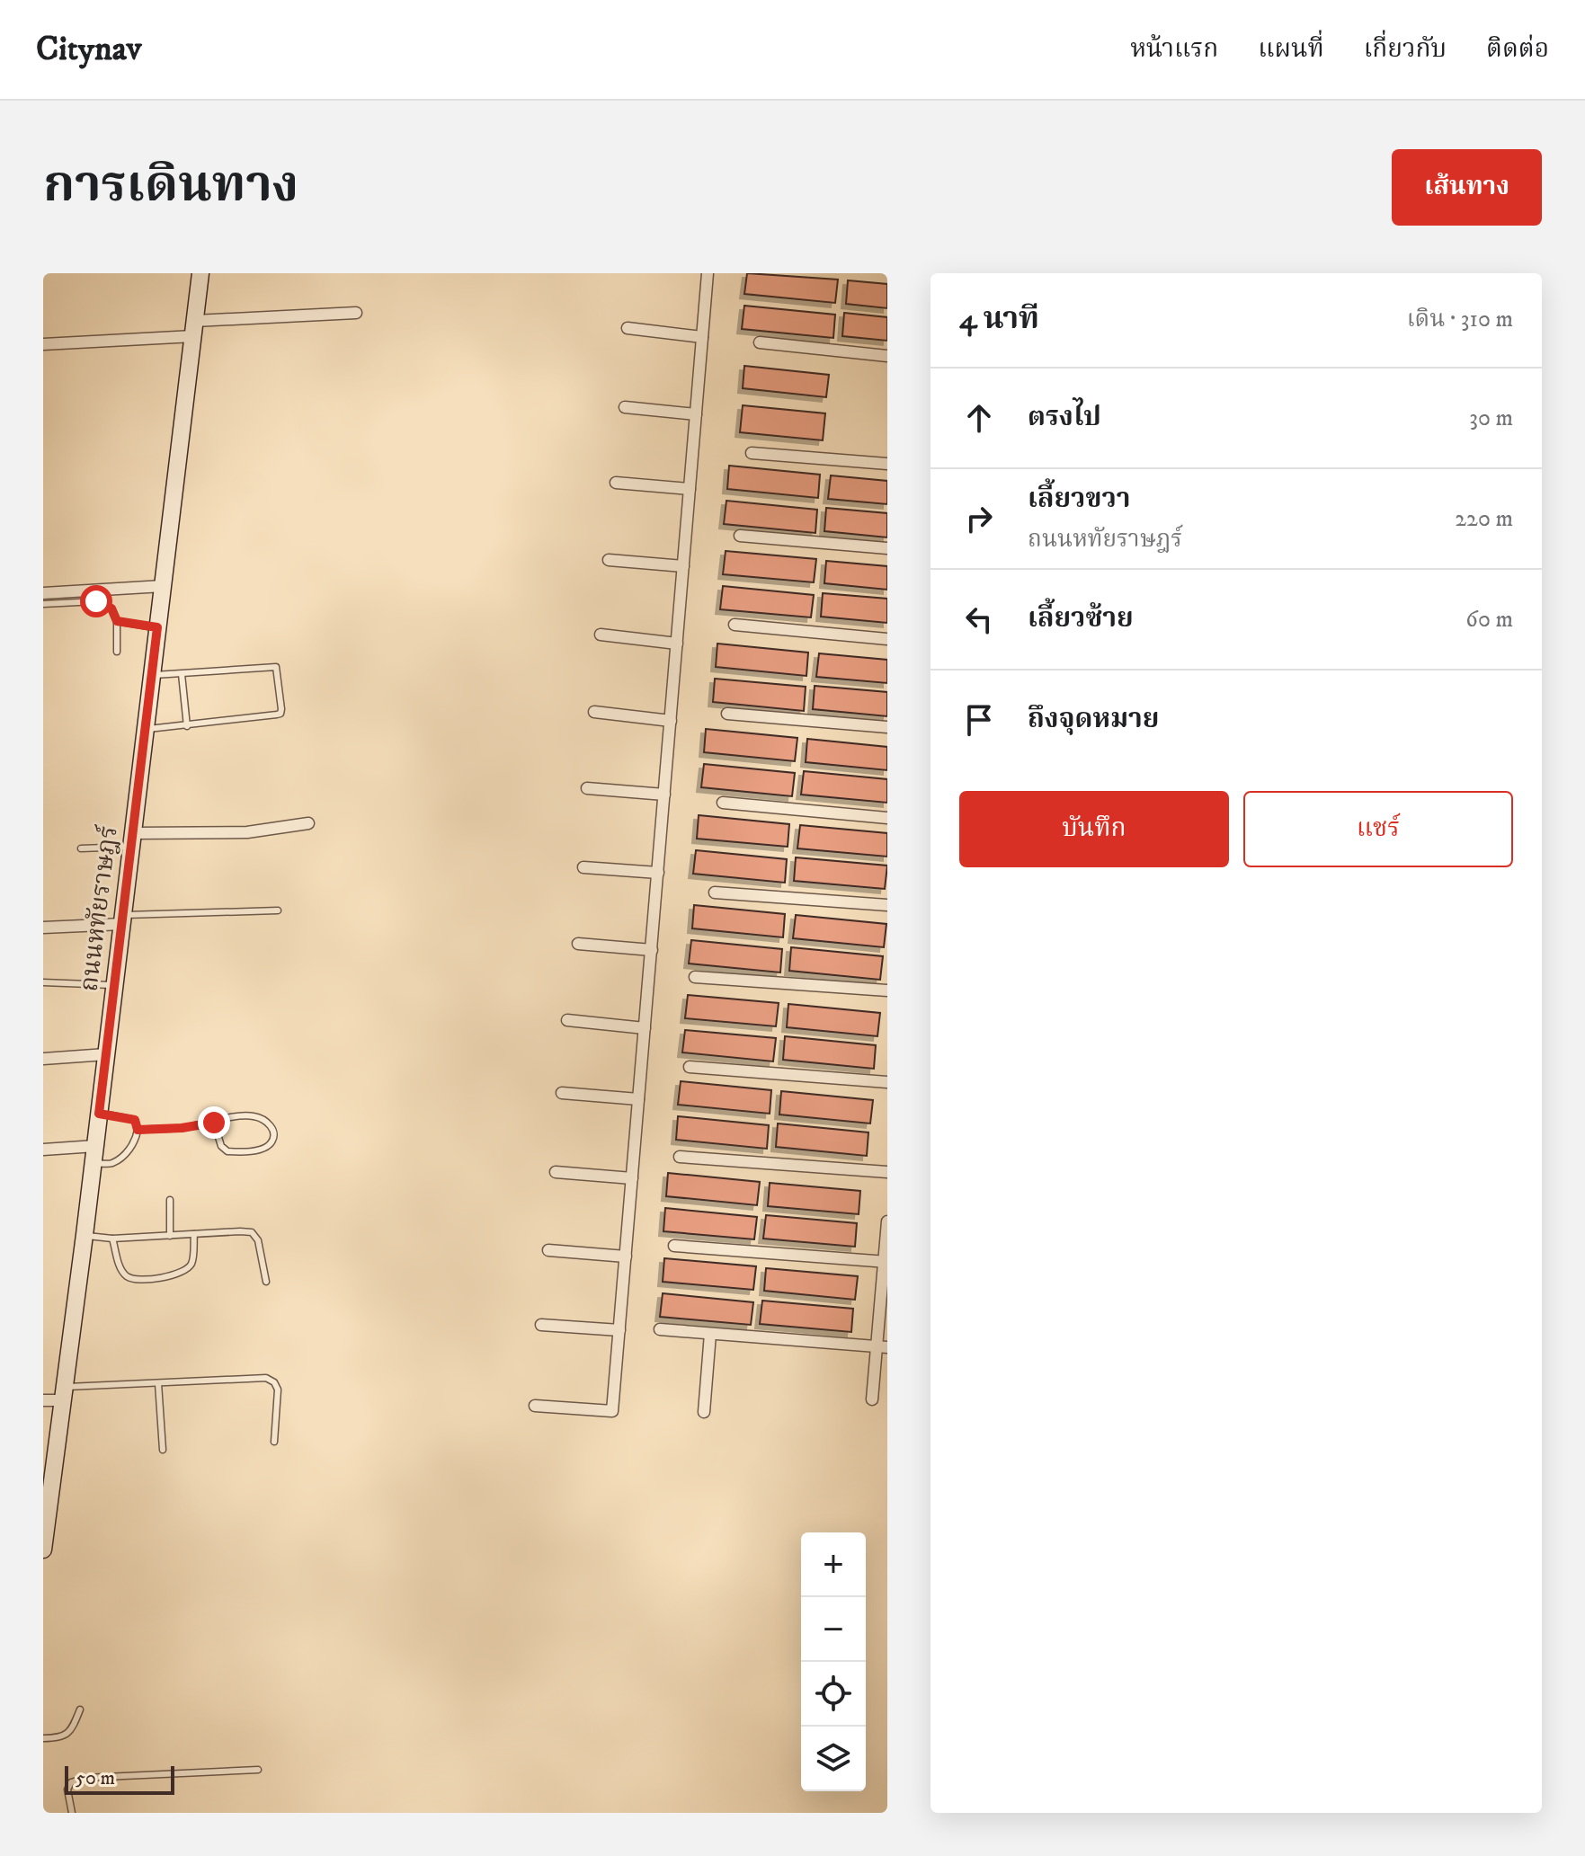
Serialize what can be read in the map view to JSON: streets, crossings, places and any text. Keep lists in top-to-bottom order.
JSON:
{
  "streets": {
    "main road": ["ถนนหทัยราษฎร์"]
  },
  "scale_bar": "50 m",
  "page": {
    "header": "Citynav",
    "nav": [
      "หน้าแรก",
      "แผนที่",
      "เกี่ยวกับ",
      "ติดต่อ"
    ],
    "title": "การเดินทาง",
    "buttons": [
      "เส้นทาง",
      ["บันทึก", "แชร์"]
    ],
    "heading": ["4 นาที", "เดิน · 310 m"],
    "list": [
      ["ตรงไป", "30 m"],
      ["เลี้ยวขวา", "ถนนหทัยราษฎร์", "220 m"],
      ["เลี้ยวซ้าย", "60 m"],
      "ถึงจุดหมาย"
    ],
    "map_buttons": ["+", "−"],
    "scale": "50 m"
  }
}
